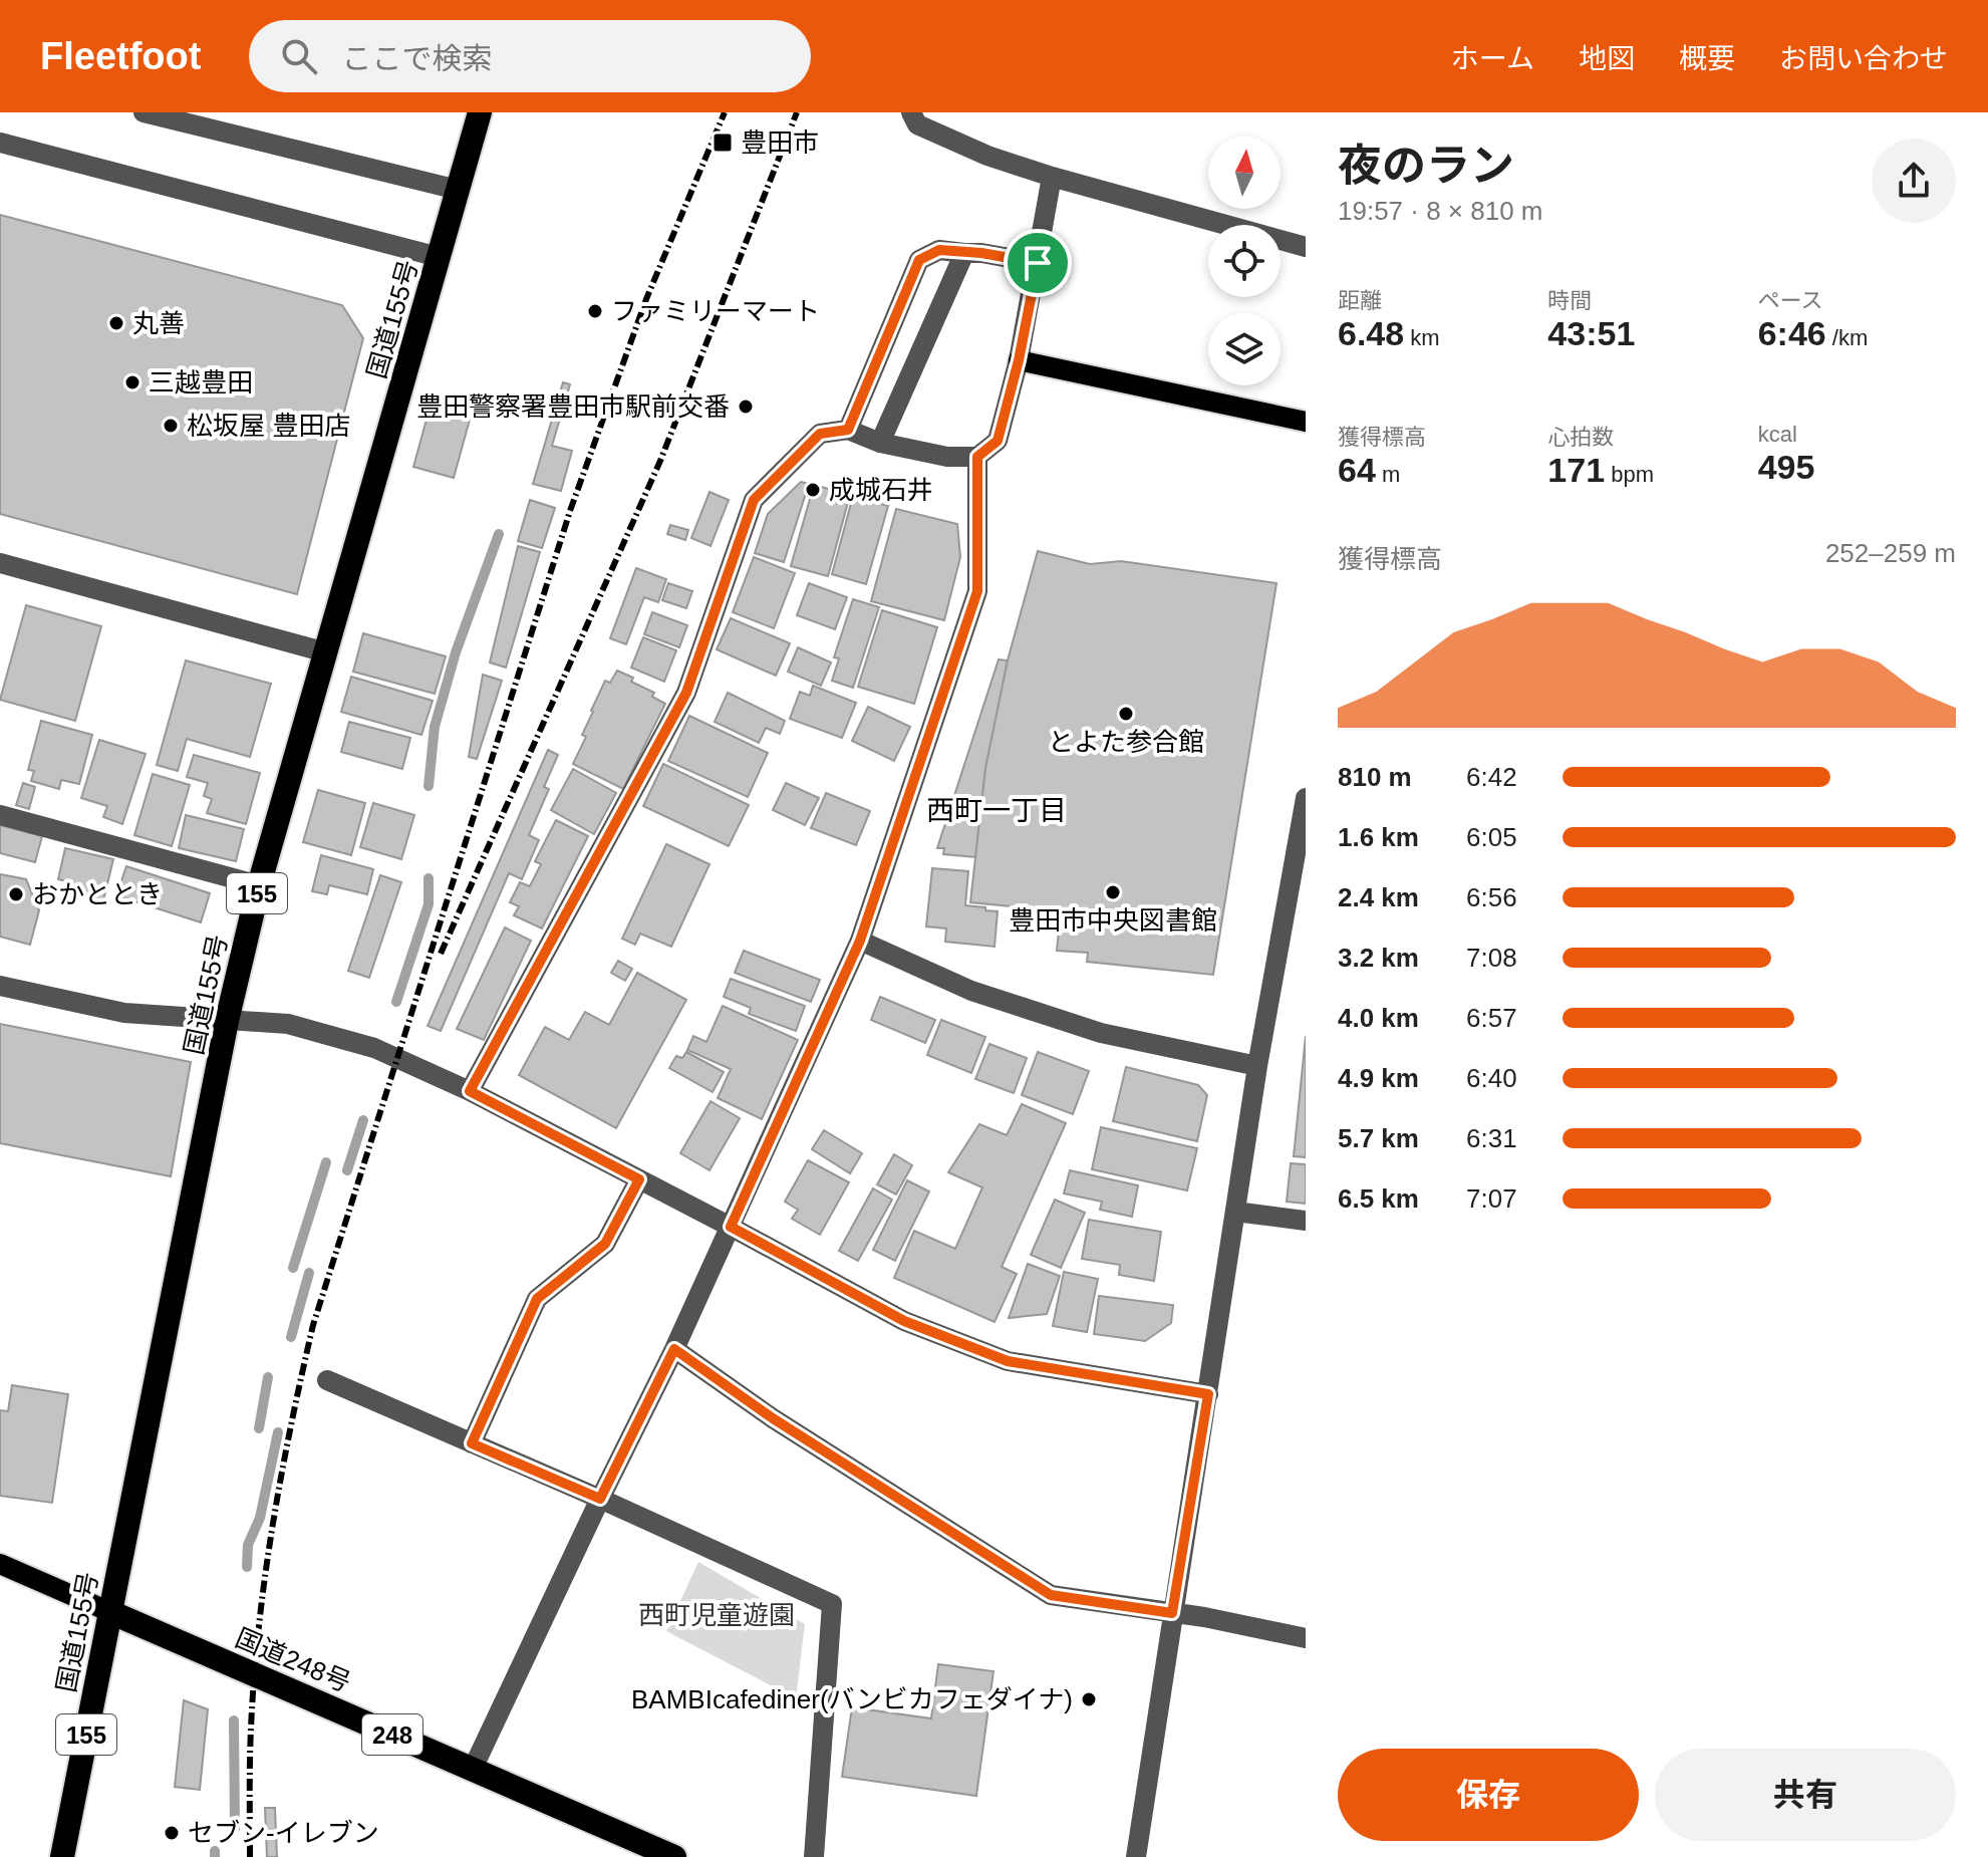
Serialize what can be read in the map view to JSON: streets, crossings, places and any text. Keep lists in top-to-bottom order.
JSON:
{
  "streets": {
    "highway": [
      "国道155号",
      "155",
      "国道248号",
      "248"
    ]
  },
  "crossings": [
    ["国道155号", "国道248号"]
  ],
  "districts": ["西町一丁目"],
  "parks": ["西町児童遊園"],
  "places": {
    "transit": ["豊田市"],
    "other": [
      "ファミリーマート",
      "丸善",
      "三越豊田",
      "豊田警察署豊田市駅前交番",
      "松坂屋 豊田店",
      "成城石井",
      "とよた参合館",
      "豊田市中央図書館",
      "おかととき",
      "BAMBIcafediner(バンビカフェダイナ)",
      "セブン-イレブン"
    ]
  },
  "north": "top",
  "page": {
    "header": "Fleetfoot",
    "search": "ここで検索",
    "nav": [
      "ホーム",
      "地図",
      "概要",
      "お問い合わせ"
    ],
    "heading": ["夜のラン", "19:57 · 8 × 810 m"],
    "stats": [
      ["距離", "6.48 km"],
      ["時間", "43:51"],
      ["ペース", "6:46 /km"],
      ["獲得標高", "64 m"],
      ["心拍数", "171 bpm"],
      ["kcal", "495"]
    ],
    "chart": ["獲得標高", "252–259 m"],
    "list": [
      {
        "name": "810 m",
        "note": "6:42"
      },
      {
        "name": "1.6 km",
        "note": "6:05"
      },
      {
        "name": "2.4 km",
        "note": "6:56"
      },
      {
        "name": "3.2 km",
        "note": "7:08"
      },
      {
        "name": "4.0 km",
        "note": "6:57"
      },
      {
        "name": "4.9 km",
        "note": "6:40"
      },
      {
        "name": "5.7 km",
        "note": "6:31"
      },
      {
        "name": "6.5 km",
        "note": "7:07"
      }
    ],
    "buttons": ["保存", "共有"]
  }
}
